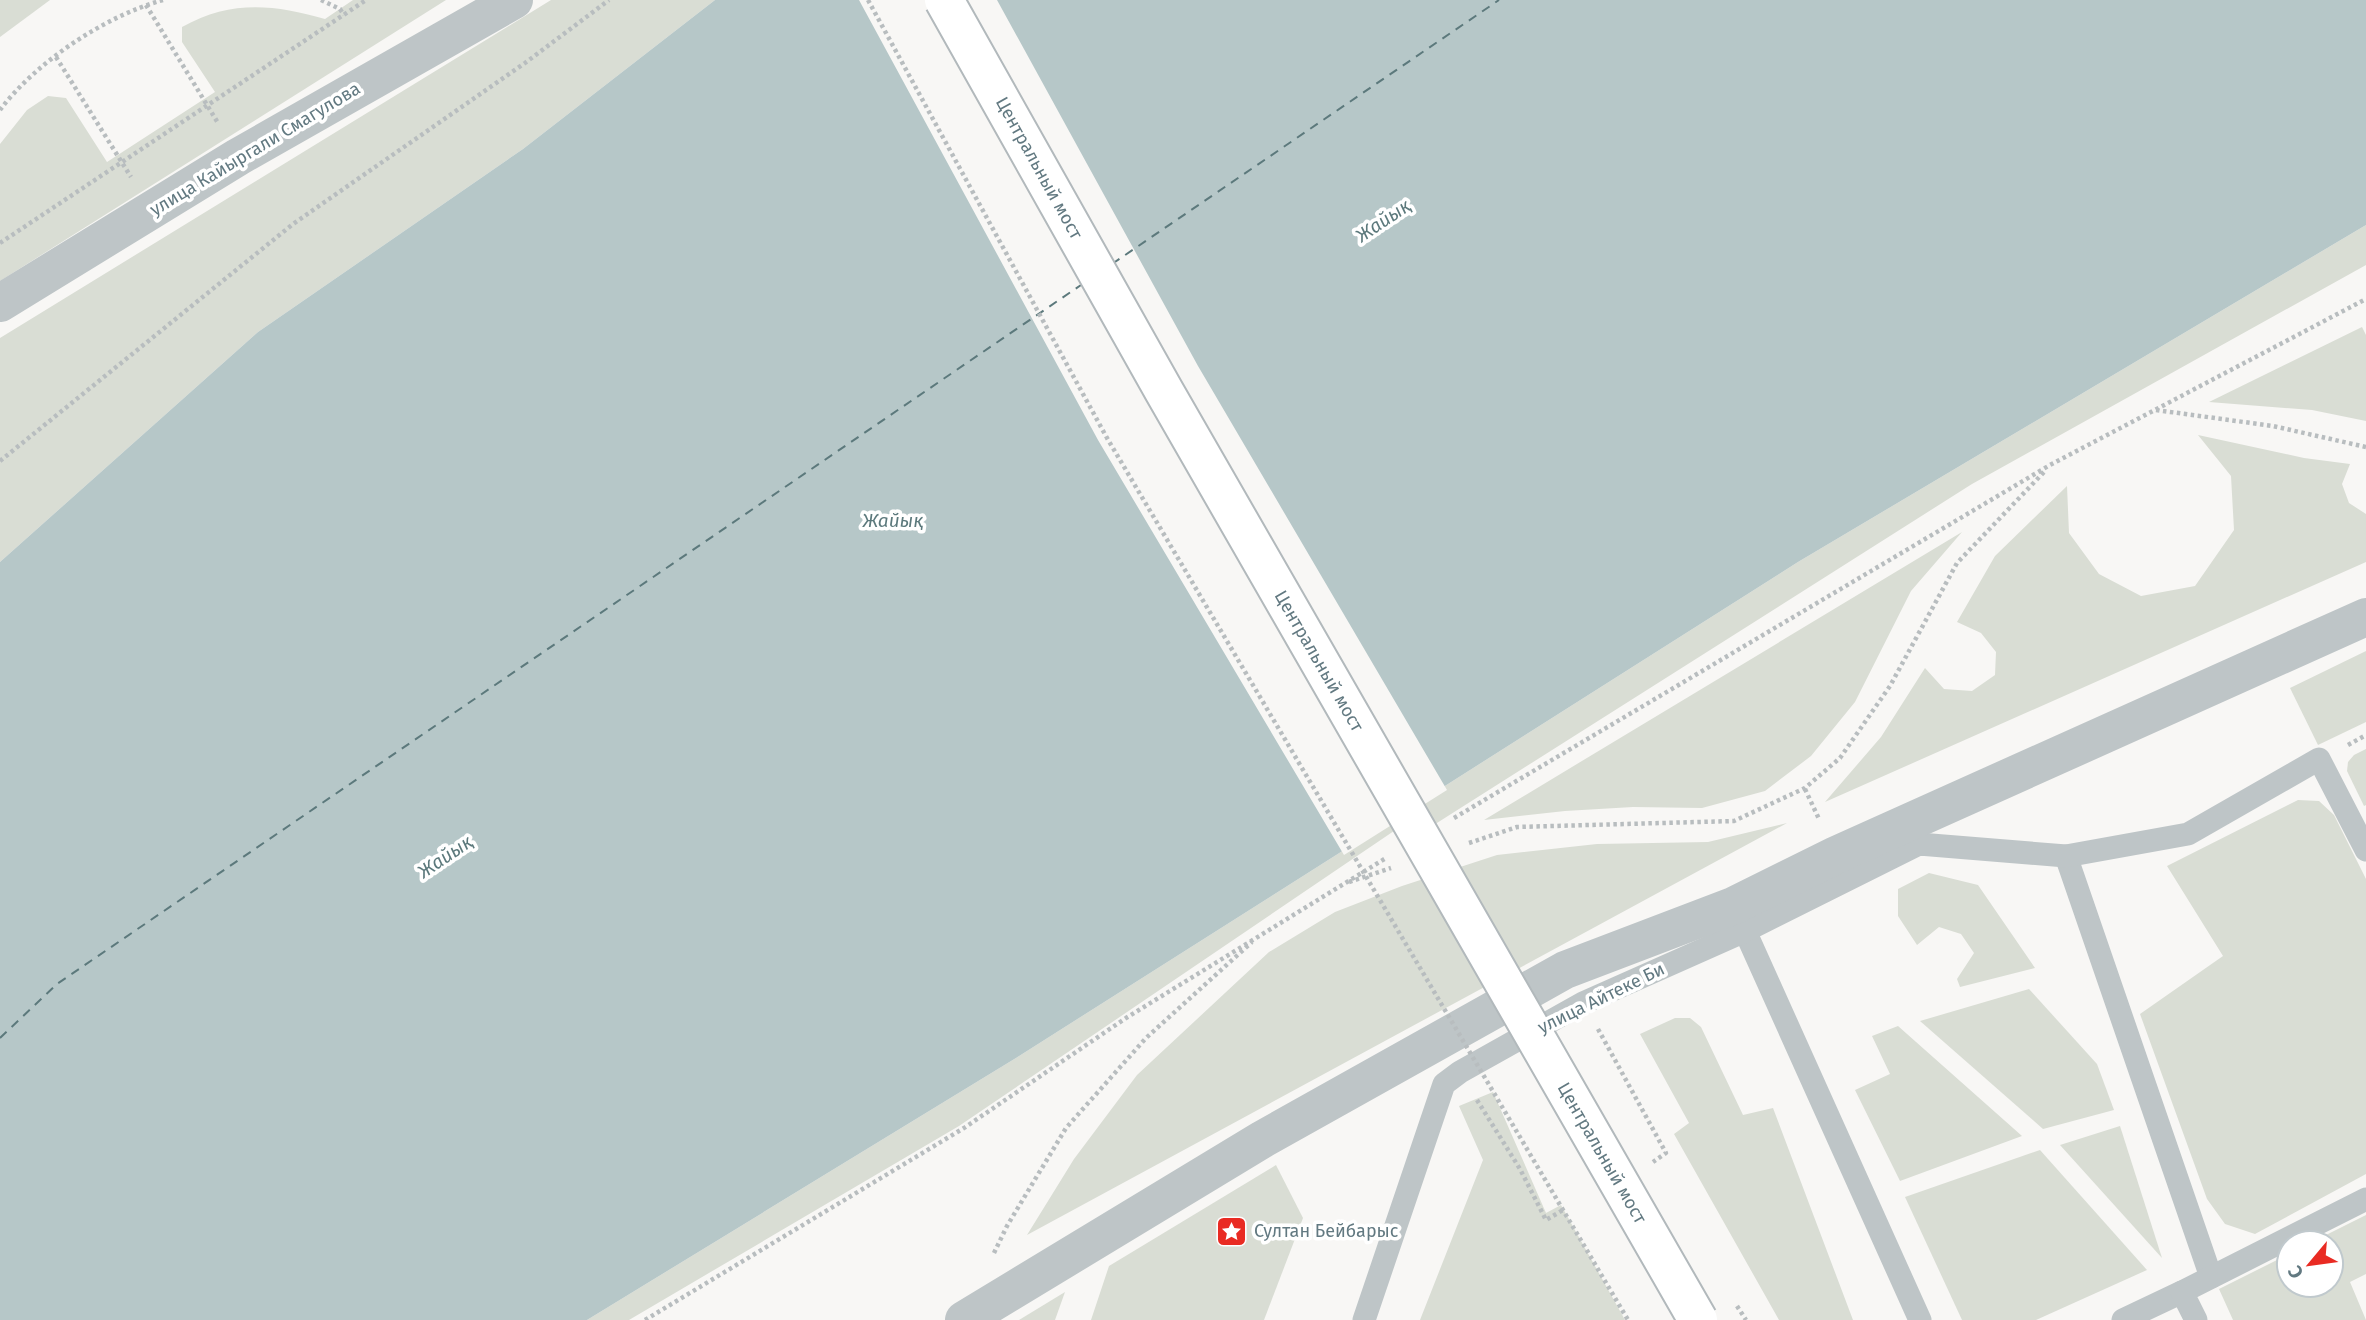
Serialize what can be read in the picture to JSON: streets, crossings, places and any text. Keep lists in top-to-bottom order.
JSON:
{
  "streets": {
    "main road": ["Центральный мост"],
    "street": ["улица Кайыргали Смагулова"],
    "lane": ["улица Айтеке Би"]
  },
  "water": ["Жайық"],
  "places": {
    "place": ["Султан Бейбарыс"]
  },
  "north": "bottom left"
}
